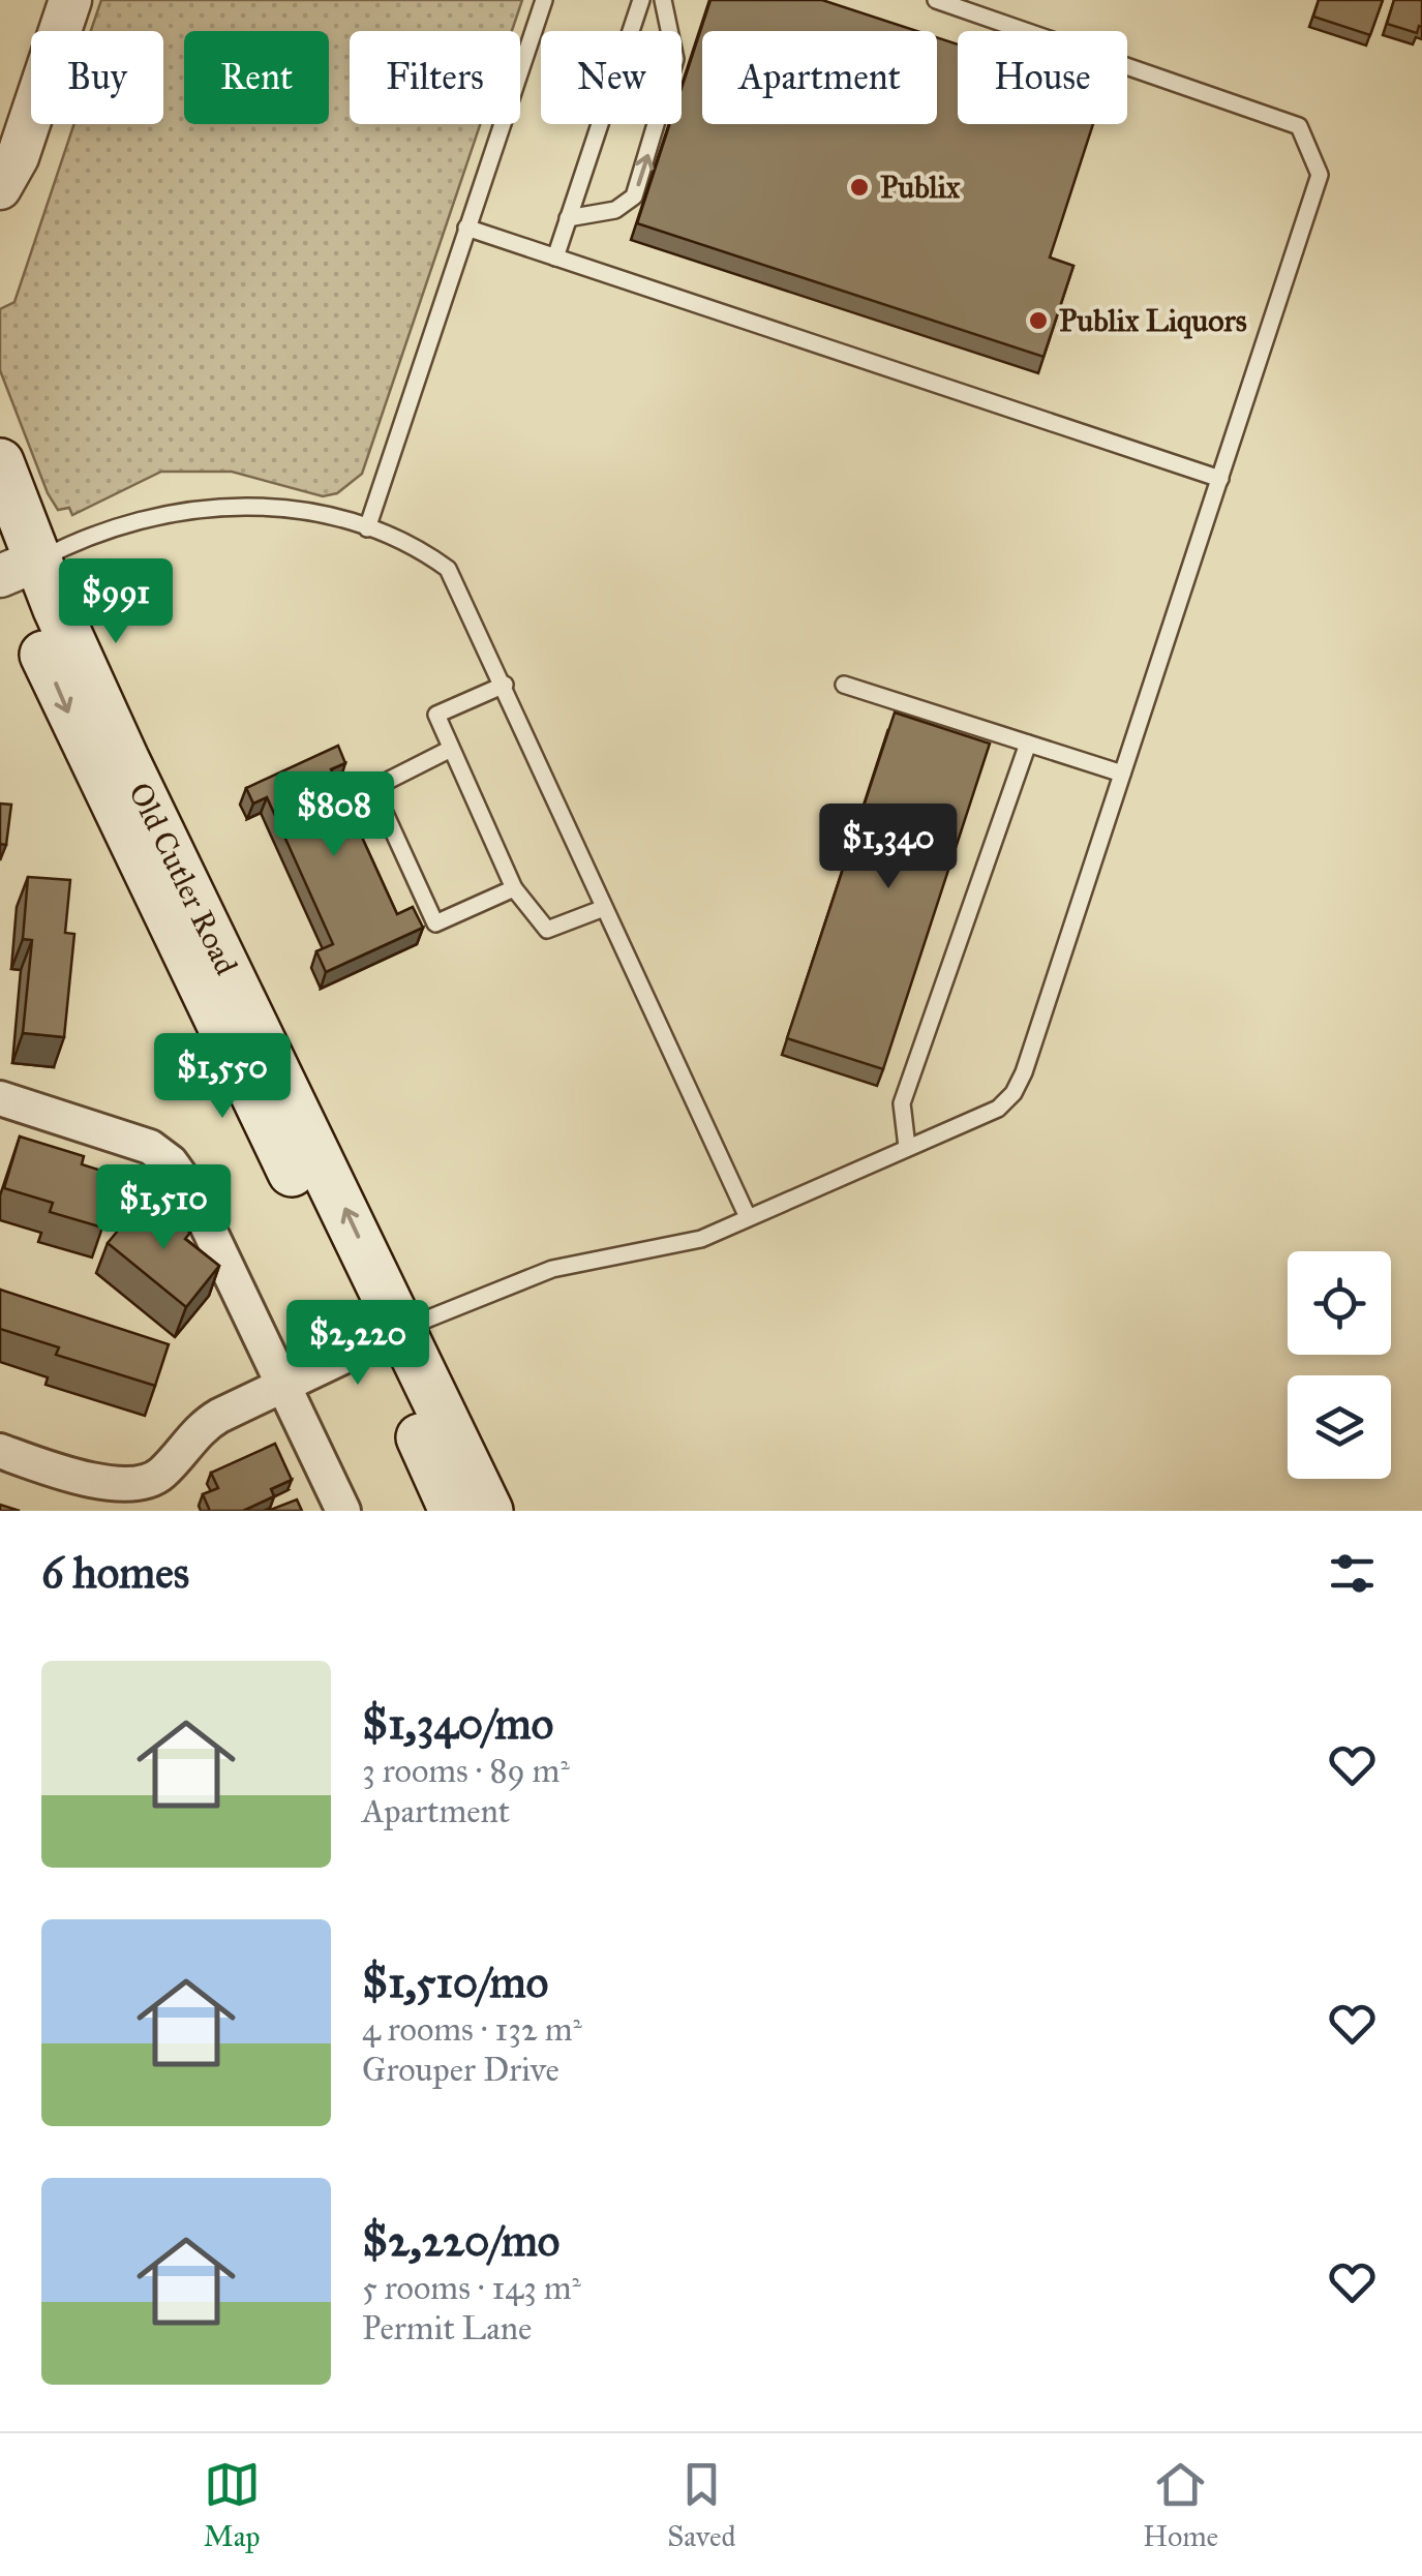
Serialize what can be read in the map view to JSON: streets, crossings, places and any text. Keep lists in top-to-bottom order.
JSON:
{
  "streets": {
    "main road": ["Old Cutler Road"]
  },
  "places": ["Publix", "Publix Liquors"],
  "page": {
    "chip": [
      "Buy",
      "Rent",
      "Filters",
      "New",
      "Apartment",
      "House"
    ],
    "price": [
      "$991",
      "$808",
      "$1,340",
      "$1,550",
      "$1,510",
      "$2,220"
    ],
    "heading": "6 homes",
    "list": [
      {
        "name": "$1,340/mo",
        "note": "3 rooms · 89 m² · Apartment"
      },
      {
        "name": "$1,510/mo",
        "note": "4 rooms · 132 m² · Grouper Drive"
      },
      {
        "name": "$2,220/mo",
        "note": "5 rooms · 143 m² · Permit Lane"
      }
    ],
    "tabs": ["Map", "Saved", "Home"]
  }
}
